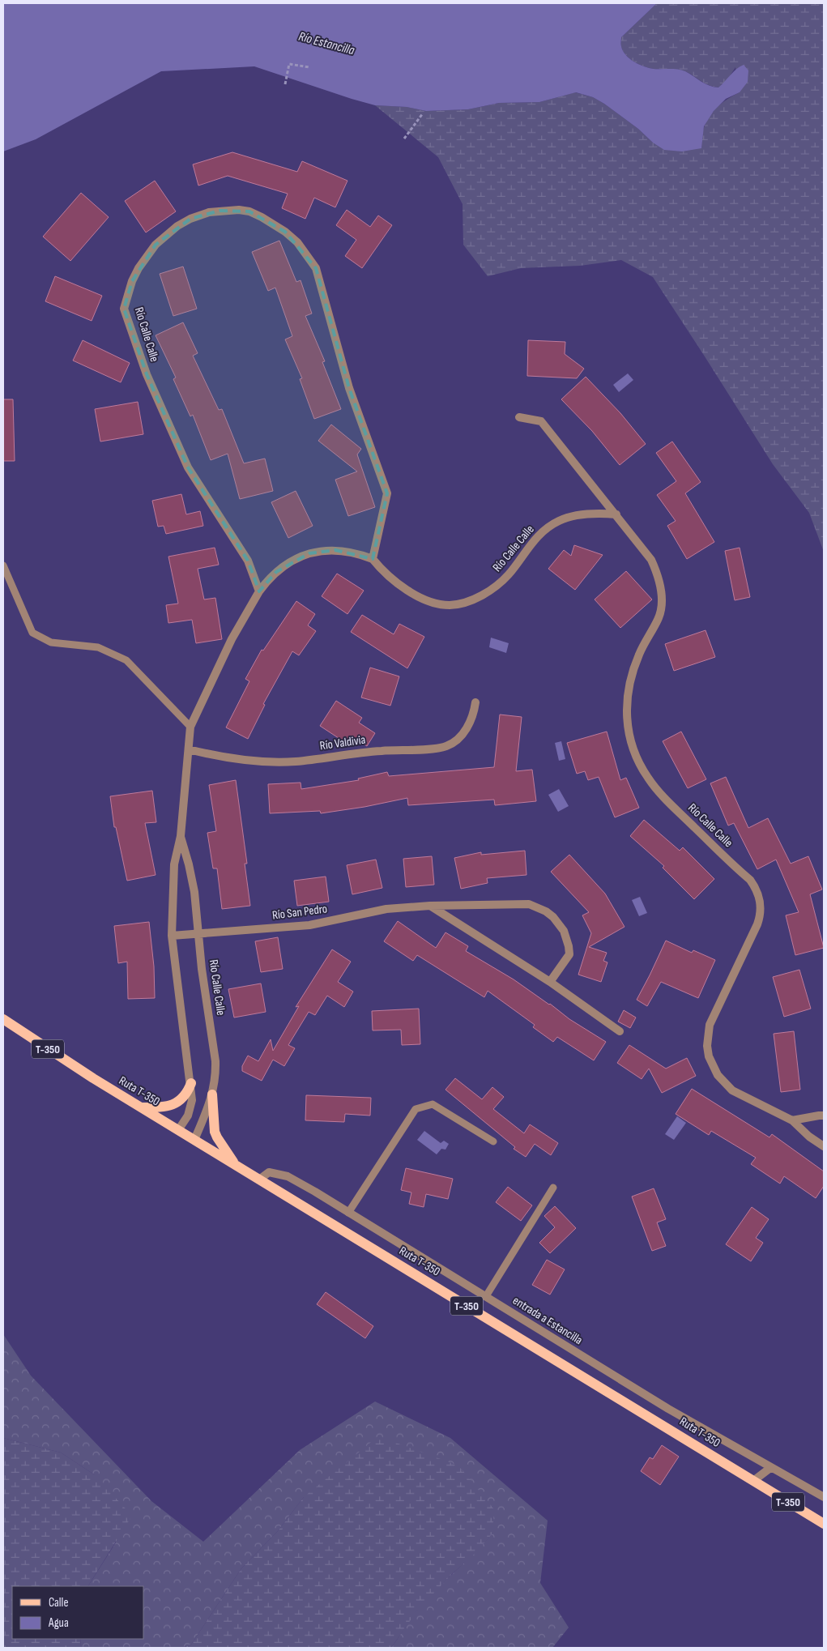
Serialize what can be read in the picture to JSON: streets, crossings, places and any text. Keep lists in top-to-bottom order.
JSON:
{
  "streets": {
    "main road": ["T-350", "Ruta T-350"],
    "street": [
      "Río Calle Calle",
      "Río Valdivia",
      "Río San Pedro",
      "entrada a Estancilla"
    ]
  },
  "crossings": [
    ["Río Calle Calle", "Río Valdivia"],
    ["Río Calle Calle", "Río San Pedro"],
    ["Río Calle Calle", "Ruta T-350"],
    ["Ruta T-350", "entrada a Estancilla"]
  ],
  "water": ["Río Estancilla"],
  "legend": ["Calle", "Agua"]
}
